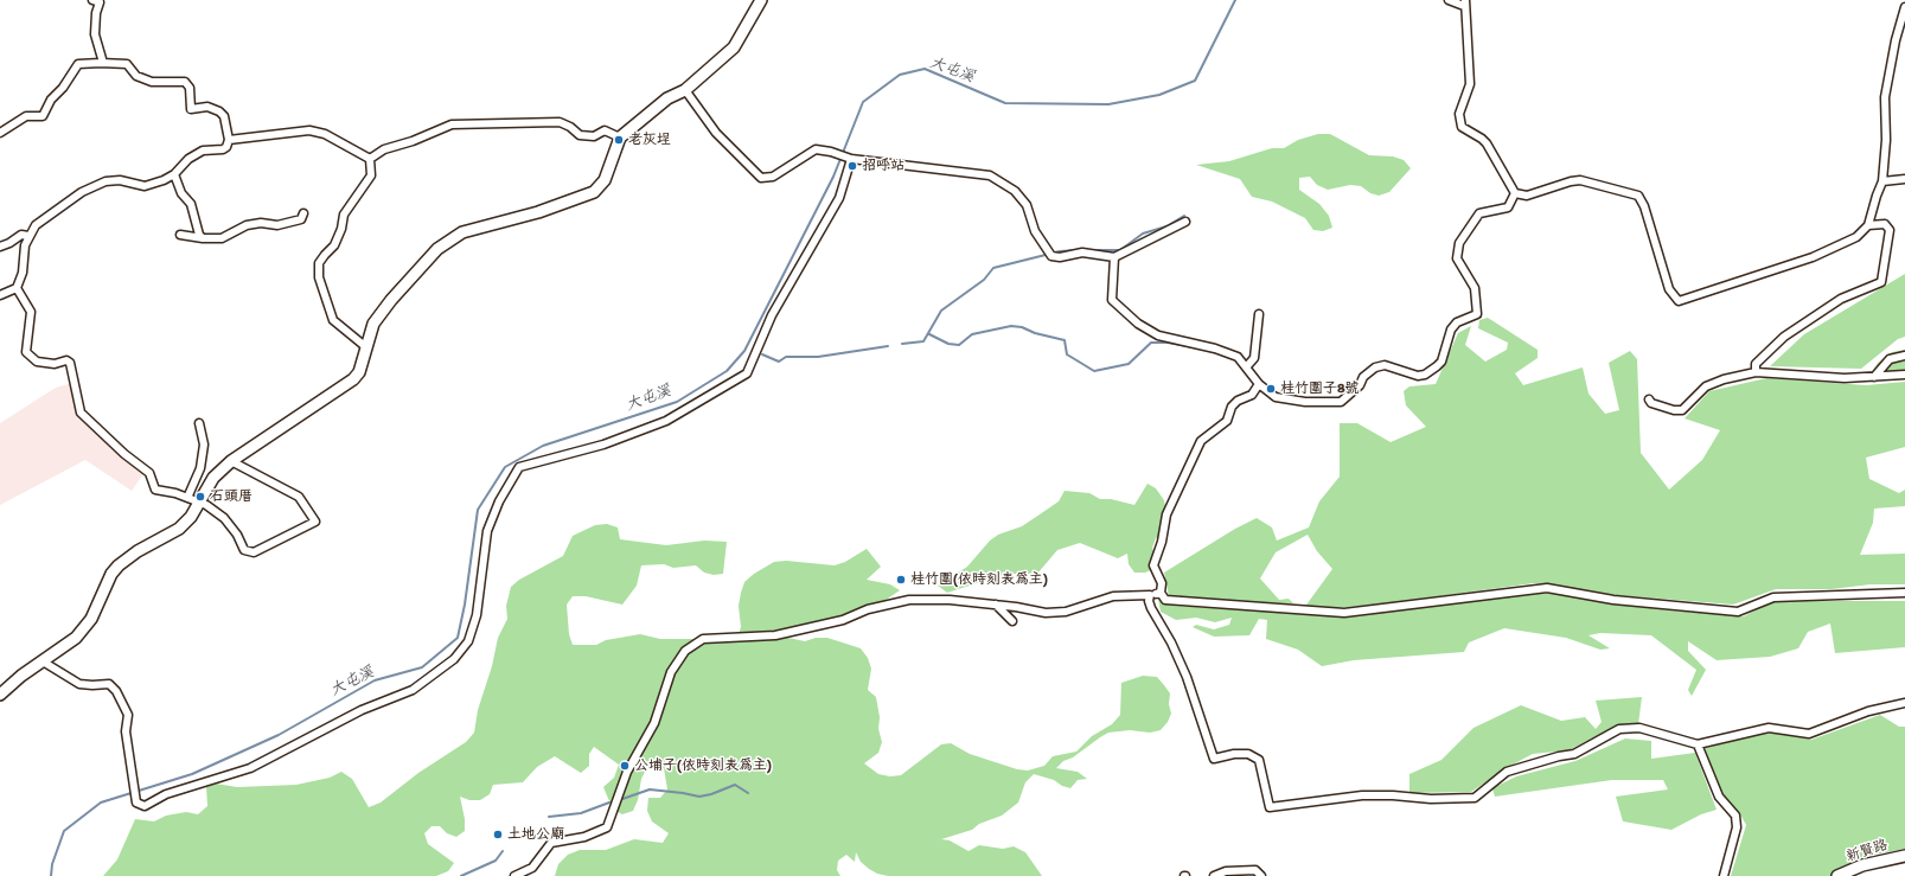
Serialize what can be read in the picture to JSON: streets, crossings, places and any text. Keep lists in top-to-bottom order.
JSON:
{
  "streets": {
    "street": ["新賢路"]
  },
  "water": ["大屯溪"],
  "places": [
    "老灰埕",
    "招呼站",
    "桂竹圍子8號",
    "石頭厝",
    "桂竹圍(依時刻表為主)",
    "公埔子(依時刻表為主)",
    "土地公廟"
  ]
}
